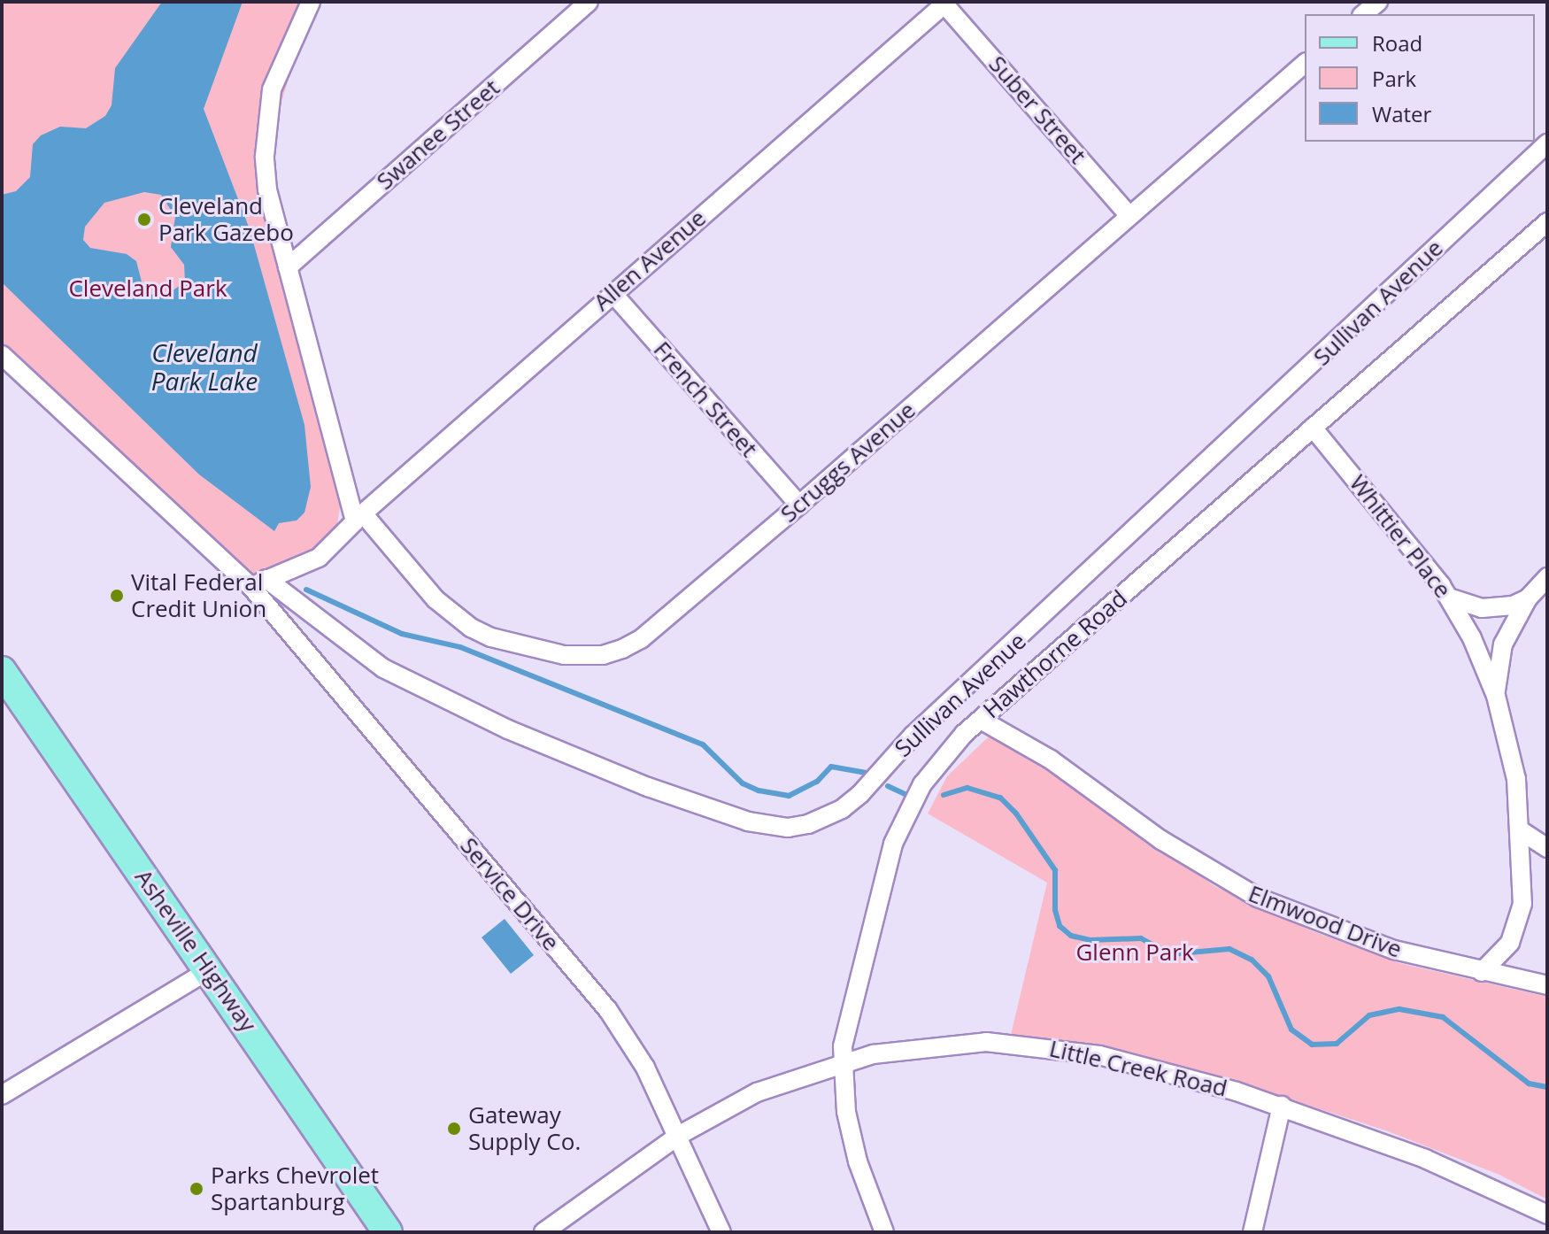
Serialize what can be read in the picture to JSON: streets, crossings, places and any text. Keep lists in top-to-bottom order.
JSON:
{
  "streets": {
    "main road": ["Asheville Highway"],
    "street": [
      "Suber Street",
      "Swanee Street",
      "Allen Avenue",
      "Sullivan Avenue",
      "French Street",
      "Scruggs Avenue",
      "Whittier Place",
      "Hawthorne Road",
      "Service Drive",
      "Elmwood Drive",
      "Little Creek Road"
    ]
  },
  "crossings": [
    ["Suber Street", "Allen Avenue"],
    ["Suber Street", "Scruggs Avenue"],
    ["Allen Avenue", "Sullivan Avenue"],
    ["Allen Avenue", "French Street"],
    ["Allen Avenue", "Scruggs Avenue"],
    ["Allen Avenue", "Service Drive"],
    ["Sullivan Avenue", "Service Drive"],
    ["French Street", "Scruggs Avenue"],
    ["Whittier Place", "Hawthorne Road"],
    ["Whittier Place", "Elmwood Drive"],
    ["Hawthorne Road", "Elmwood Drive"],
    ["Hawthorne Road", "Little Creek Road"],
    ["Service Drive", "Little Creek Road"]
  ],
  "water": ["Cleveland Park Lake"],
  "parks": ["Cleveland Park", "Glenn Park"],
  "places": [
    "Cleveland Park Gazebo",
    "Vital Federal Credit Union",
    "Gateway Supply Co.",
    "Parks Chevrolet Spartanburg"
  ],
  "legend": ["Road", "Park", "Water"]
}
